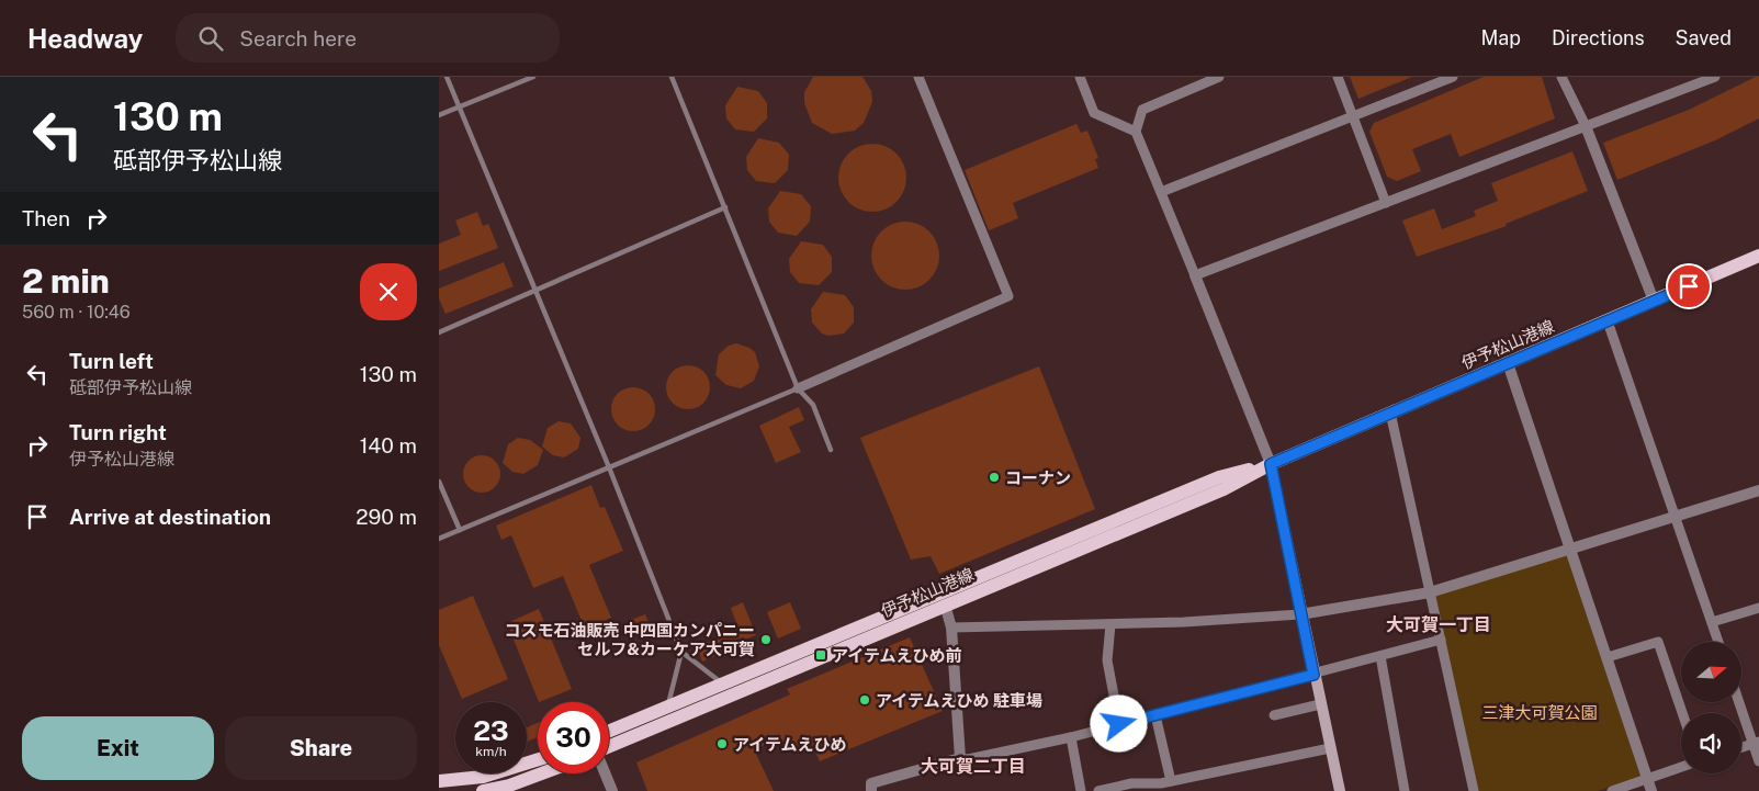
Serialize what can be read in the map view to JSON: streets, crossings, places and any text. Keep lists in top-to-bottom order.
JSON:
{
  "streets": {
    "main road": ["伊予松山港線"]
  },
  "districts": ["大可賀一丁目", "大可賀二丁目"],
  "parks": ["三津大可賀公園"],
  "places": {
    "other": [
      "コーナン",
      "コスモ石油販売 中四国カンパニー セルフ&カーケア大可賀",
      "アイテムえひめ 駐車場",
      "アイテムえひめ"
    ],
    "transit": ["アイテムえひめ前"]
  },
  "north": "right",
  "page": {
    "header": "Headway",
    "search": "Search here",
    "nav": ["Map", "Directions", "Saved"],
    "turn": ["130 m", "砥部伊予松山線"],
    "then": "Then",
    "heading": ["2 min", "560 m · 10:46"],
    "list": [
      {
        "name": "Turn left",
        "note": "砥部伊予松山線",
        "value": "130 m"
      },
      {
        "name": "Turn right",
        "note": "伊予松山港線",
        "value": "140 m"
      },
      {
        "name": "Arrive at destination",
        "value": "290 m"
      }
    ],
    "speed": "23 km/h",
    "limit": "30",
    "buttons": ["Exit", "Share"]
  }
}
